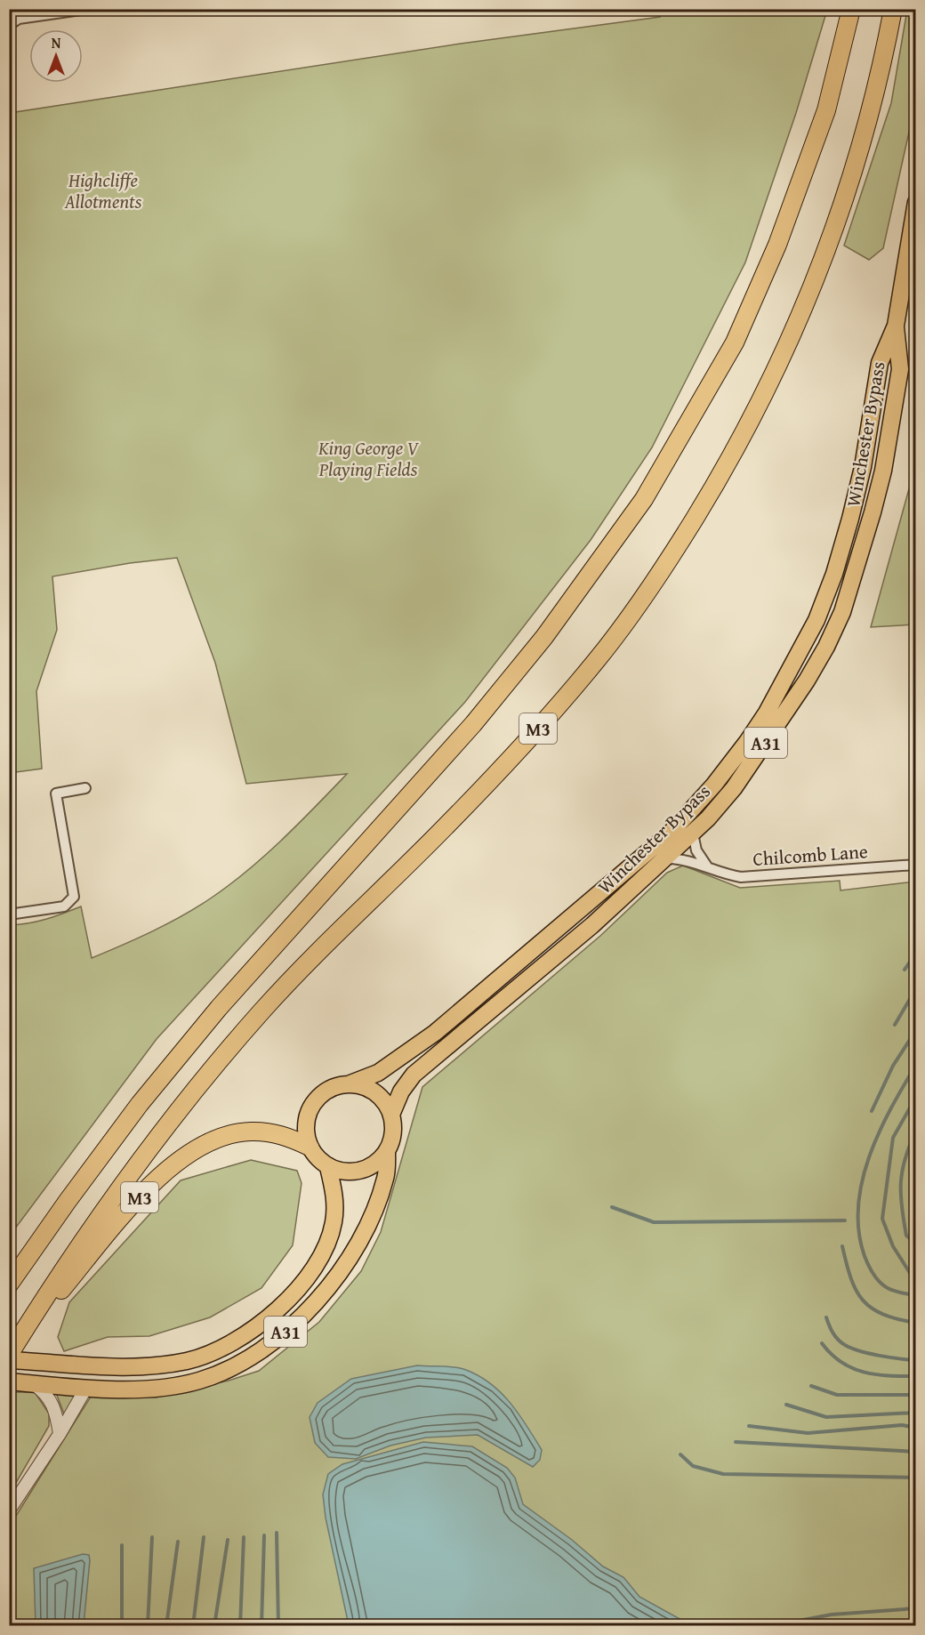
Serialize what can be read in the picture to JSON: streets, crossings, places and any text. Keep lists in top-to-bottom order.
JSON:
{
  "streets": {
    "highway": ["Winchester Bypass", "M3", "A31"],
    "street": ["Chilcomb Lane"]
  },
  "crossings": [
    ["Winchester Bypass", "M3"],
    ["Winchester Bypass", "A31"],
    ["Winchester Bypass", "Chilcomb Lane"],
    ["M3", "A31"]
  ],
  "parks": ["Highcliffe Allotments", "King George V Playing Fields"],
  "north": "top"
}
